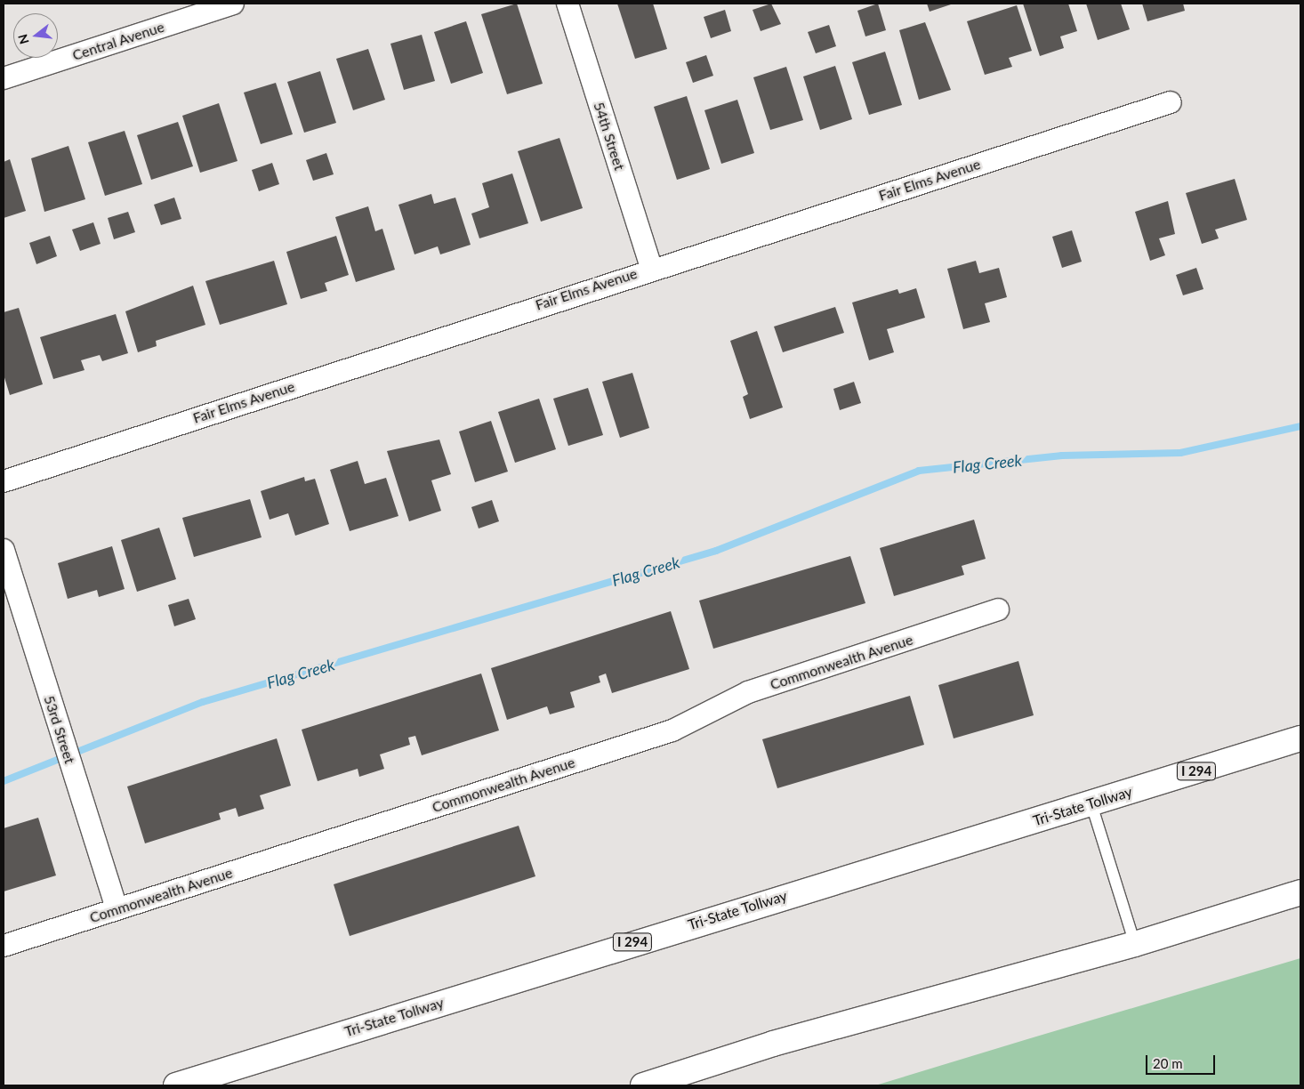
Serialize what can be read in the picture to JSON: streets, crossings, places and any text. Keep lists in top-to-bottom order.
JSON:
{
  "streets": {
    "highway": ["I 294", "Tri-State Tollway"],
    "street": [
      "Central Avenue",
      "54th Street",
      "Fair Elms Avenue",
      "Commonwealth Avenue",
      "53rd Street"
    ]
  },
  "crossings": [
    ["54th Street", "Fair Elms Avenue"],
    ["Commonwealth Avenue", "53rd Street"]
  ],
  "water": ["Flag Creek"],
  "scale_bar": "20 m",
  "north": "left"
}
